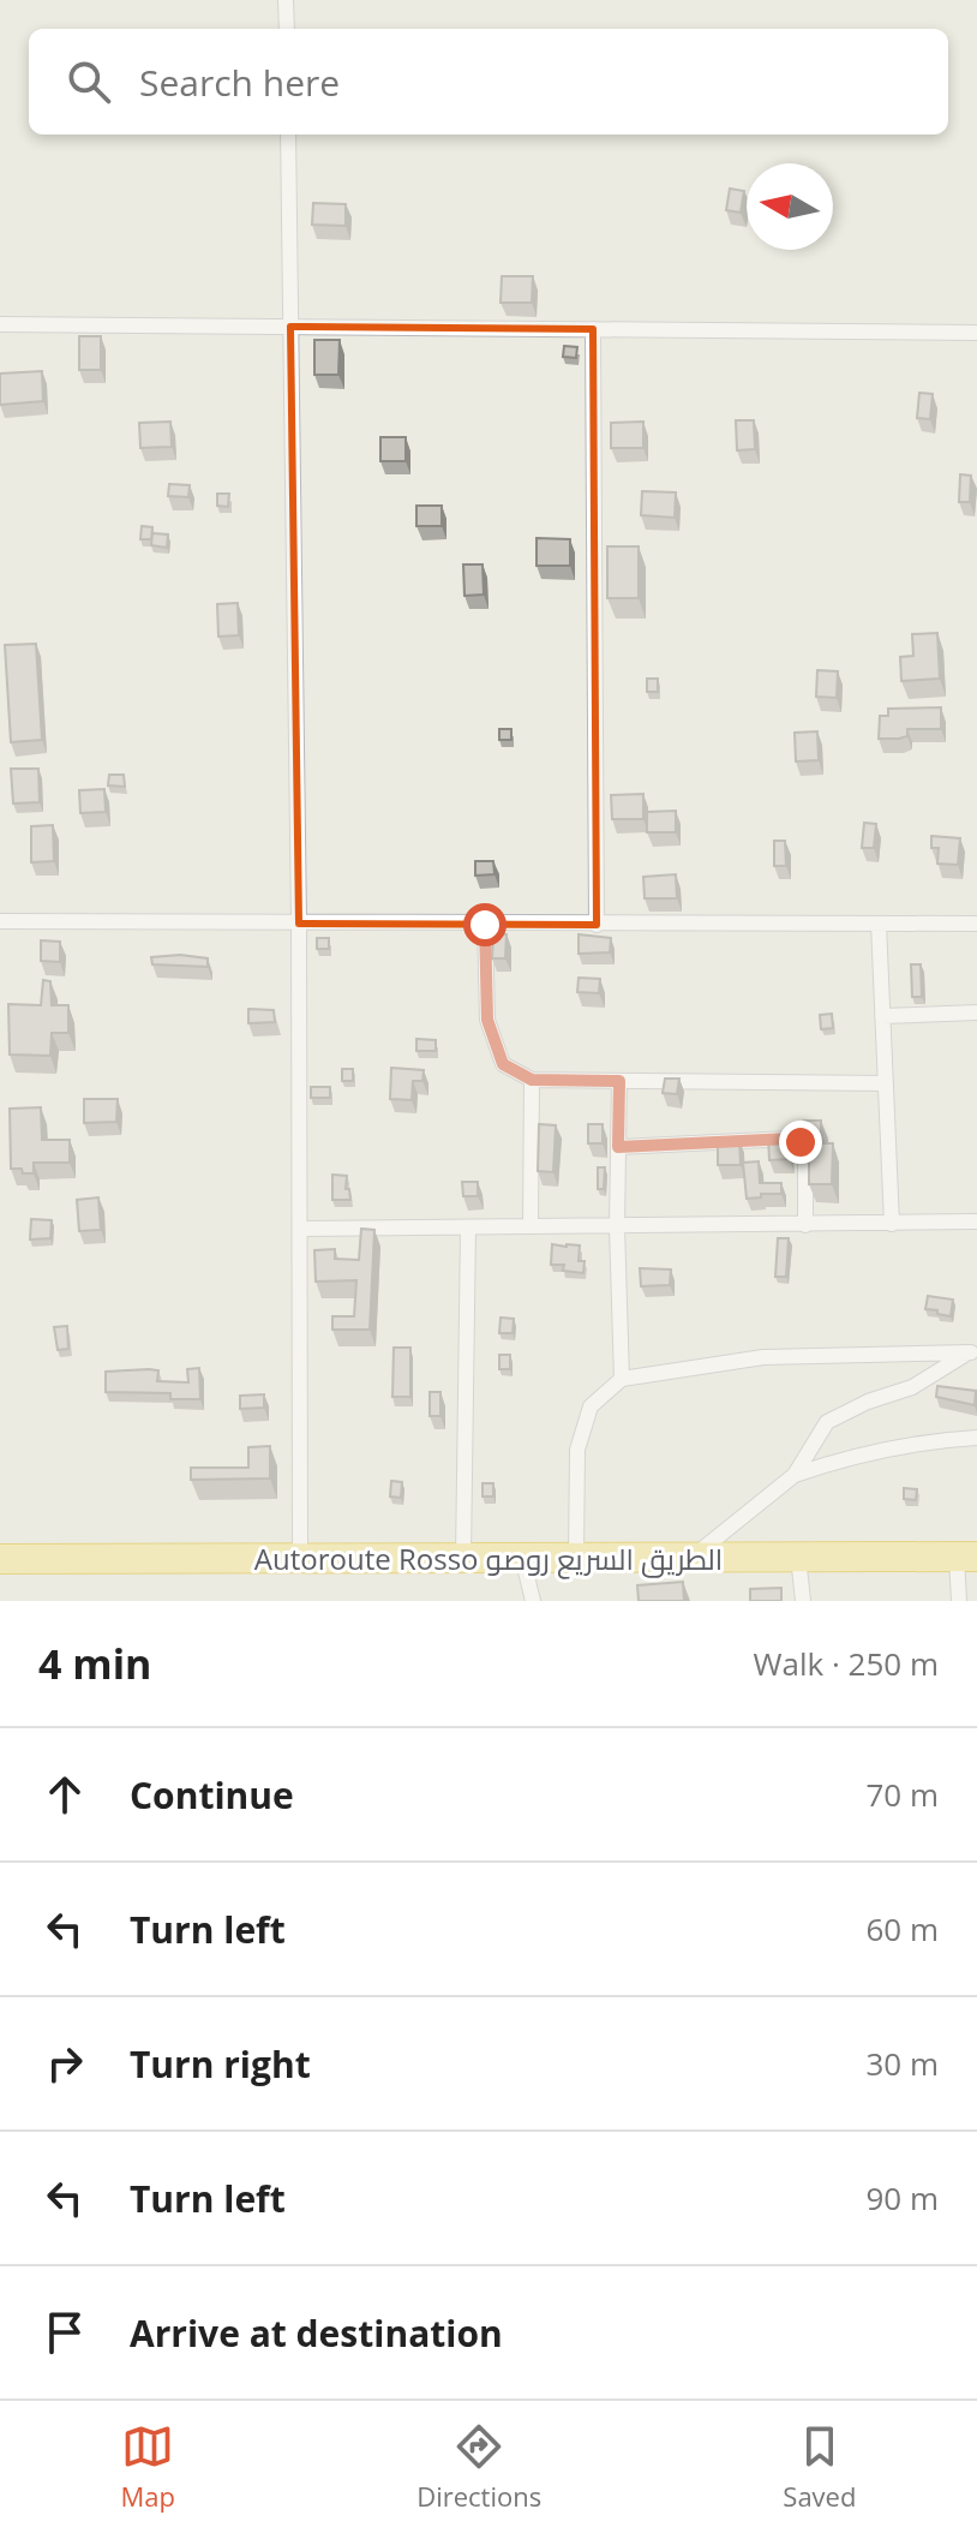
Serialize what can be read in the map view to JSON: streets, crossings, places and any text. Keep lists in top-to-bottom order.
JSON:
{
  "streets": {
    "highway": ["Autoroute Rosso الطريق السريع روصو"]
  },
  "north": "left",
  "page": {
    "search": "Search here",
    "heading": ["4 min", "Walk · 250 m"],
    "list": [
      ["Continue", "70 m"],
      ["Turn left", "60 m"],
      ["Turn right", "30 m"],
      ["Turn left", "90 m"],
      "Arrive at destination"
    ],
    "nav": ["Map", "Directions", "Saved"]
  }
}
